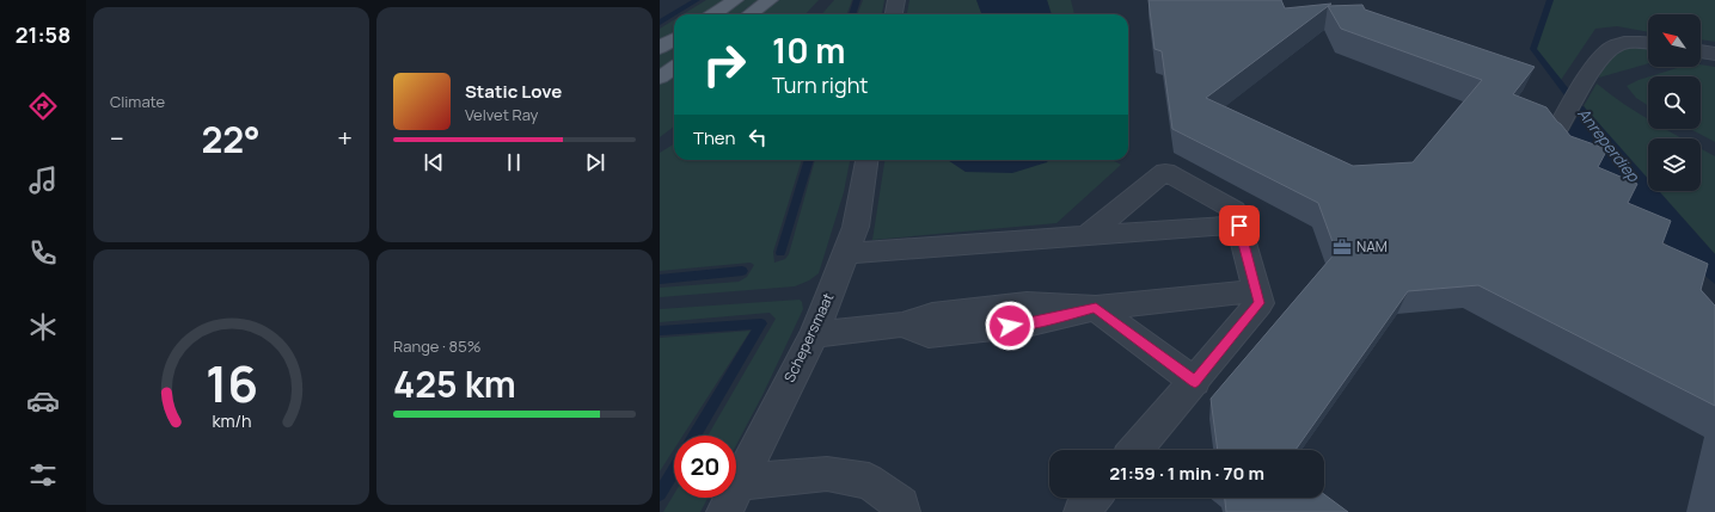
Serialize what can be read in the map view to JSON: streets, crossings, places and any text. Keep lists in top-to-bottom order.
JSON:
{
  "streets": {
    "street": ["Schepersmaat"]
  },
  "water": ["Anreperdiep"],
  "places": {
    "office": ["NAM"]
  },
  "north": "top left",
  "page": {
    "tabs": "21:58",
    "tile": [
      "Climate",
      ["Range · 85%", "425 km"]
    ],
    "turn": ["10 m", "Turn right"],
    "song": ["Static Love", "Velvet Ray"],
    "then": "Then",
    "heat": ["−", "22°", "+"],
    "limit": "20",
    "trip": "21:59 · 1 min · 70 m",
    "gauge": ["16", "km/h"]
  }
}
